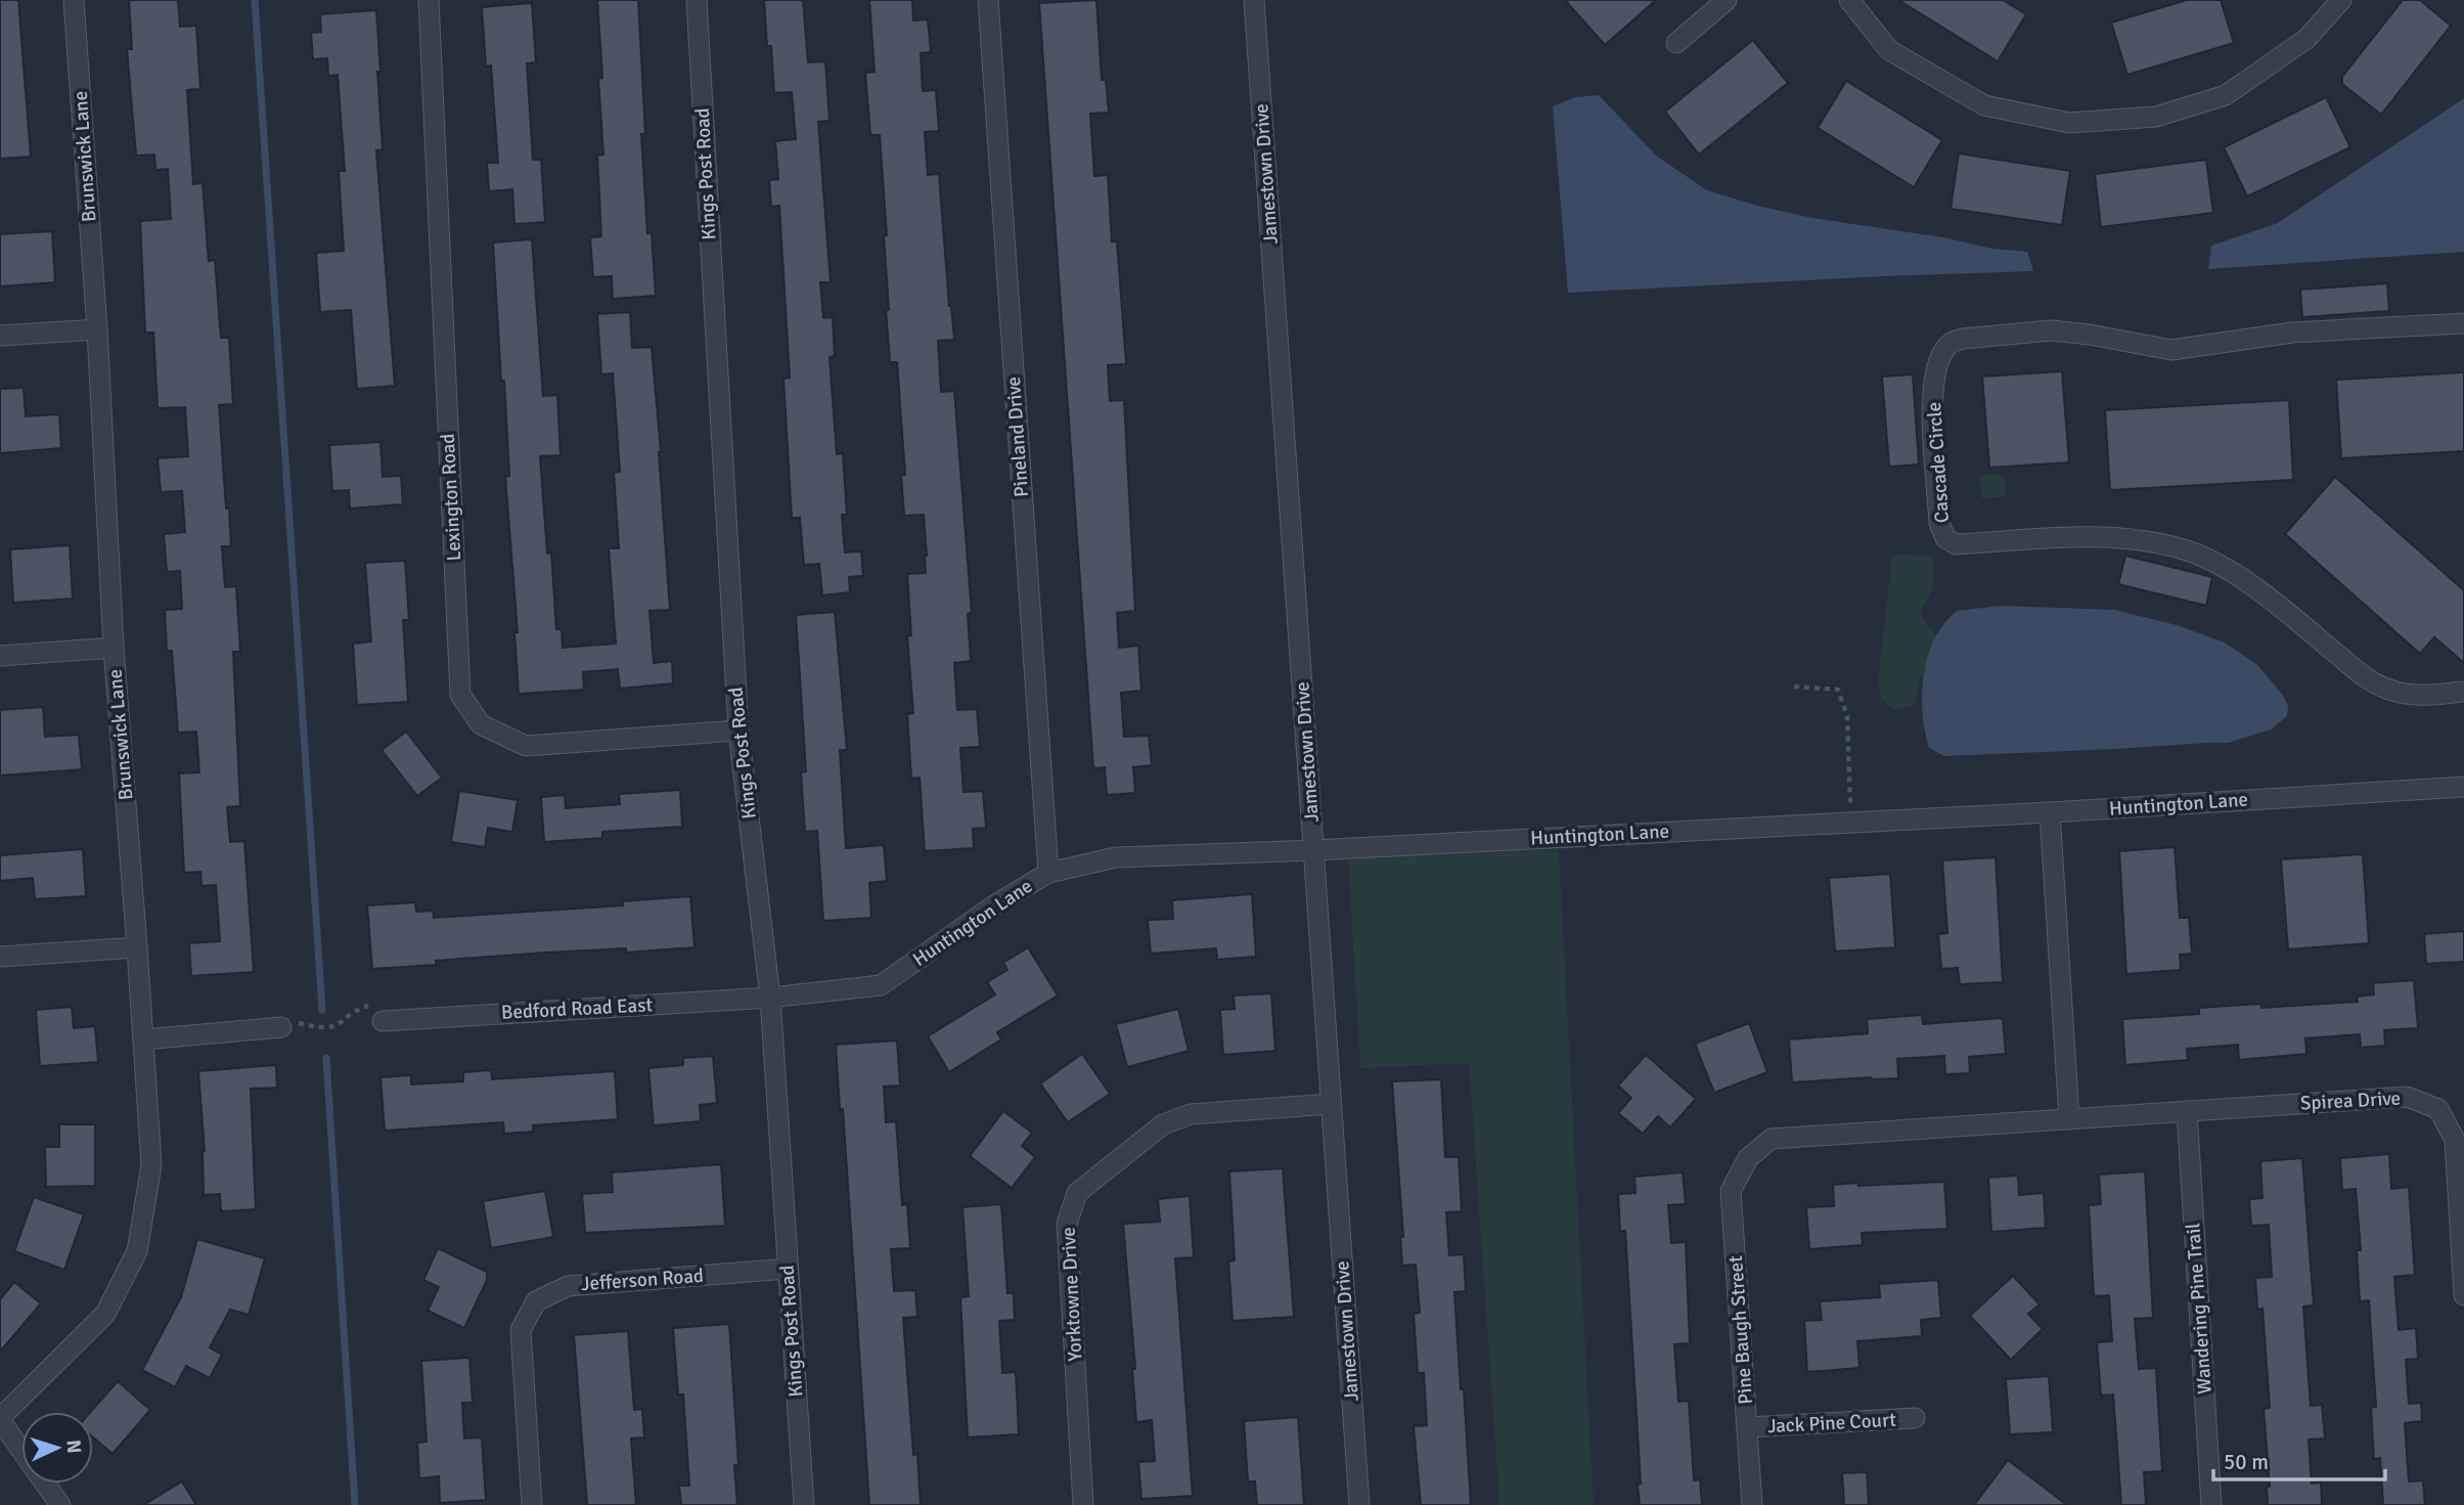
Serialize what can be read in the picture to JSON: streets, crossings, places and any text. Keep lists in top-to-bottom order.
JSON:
{
  "streets": {
    "street": [
      "Brunswick Lane",
      "Kings Post Road",
      "Jamestown Drive",
      "Pineland Drive",
      "Cascade Circle",
      "Lexington Road",
      "Huntington Lane",
      "Bedford Road East",
      "Spirea Drive",
      "Jefferson Road",
      "Yorktowne Drive",
      "Wandering Pine Trail",
      "Pine Baugh Street",
      "Jack Pine Court"
    ]
  },
  "crossings": [
    ["Kings Post Road", "Lexington Road"],
    ["Kings Post Road", "Huntington Lane"],
    ["Kings Post Road", "Bedford Road East"],
    ["Kings Post Road", "Jefferson Road"],
    ["Jamestown Drive", "Huntington Lane"],
    ["Jamestown Drive", "Yorktowne Drive"],
    ["Pineland Drive", "Huntington Lane"],
    ["Huntington Lane", "Bedford Road East"],
    ["Spirea Drive", "Wandering Pine Trail"],
    ["Spirea Drive", "Pine Baugh Street"],
    ["Pine Baugh Street", "Jack Pine Court"]
  ],
  "scale_bar": "50 m",
  "north": "right"
}
